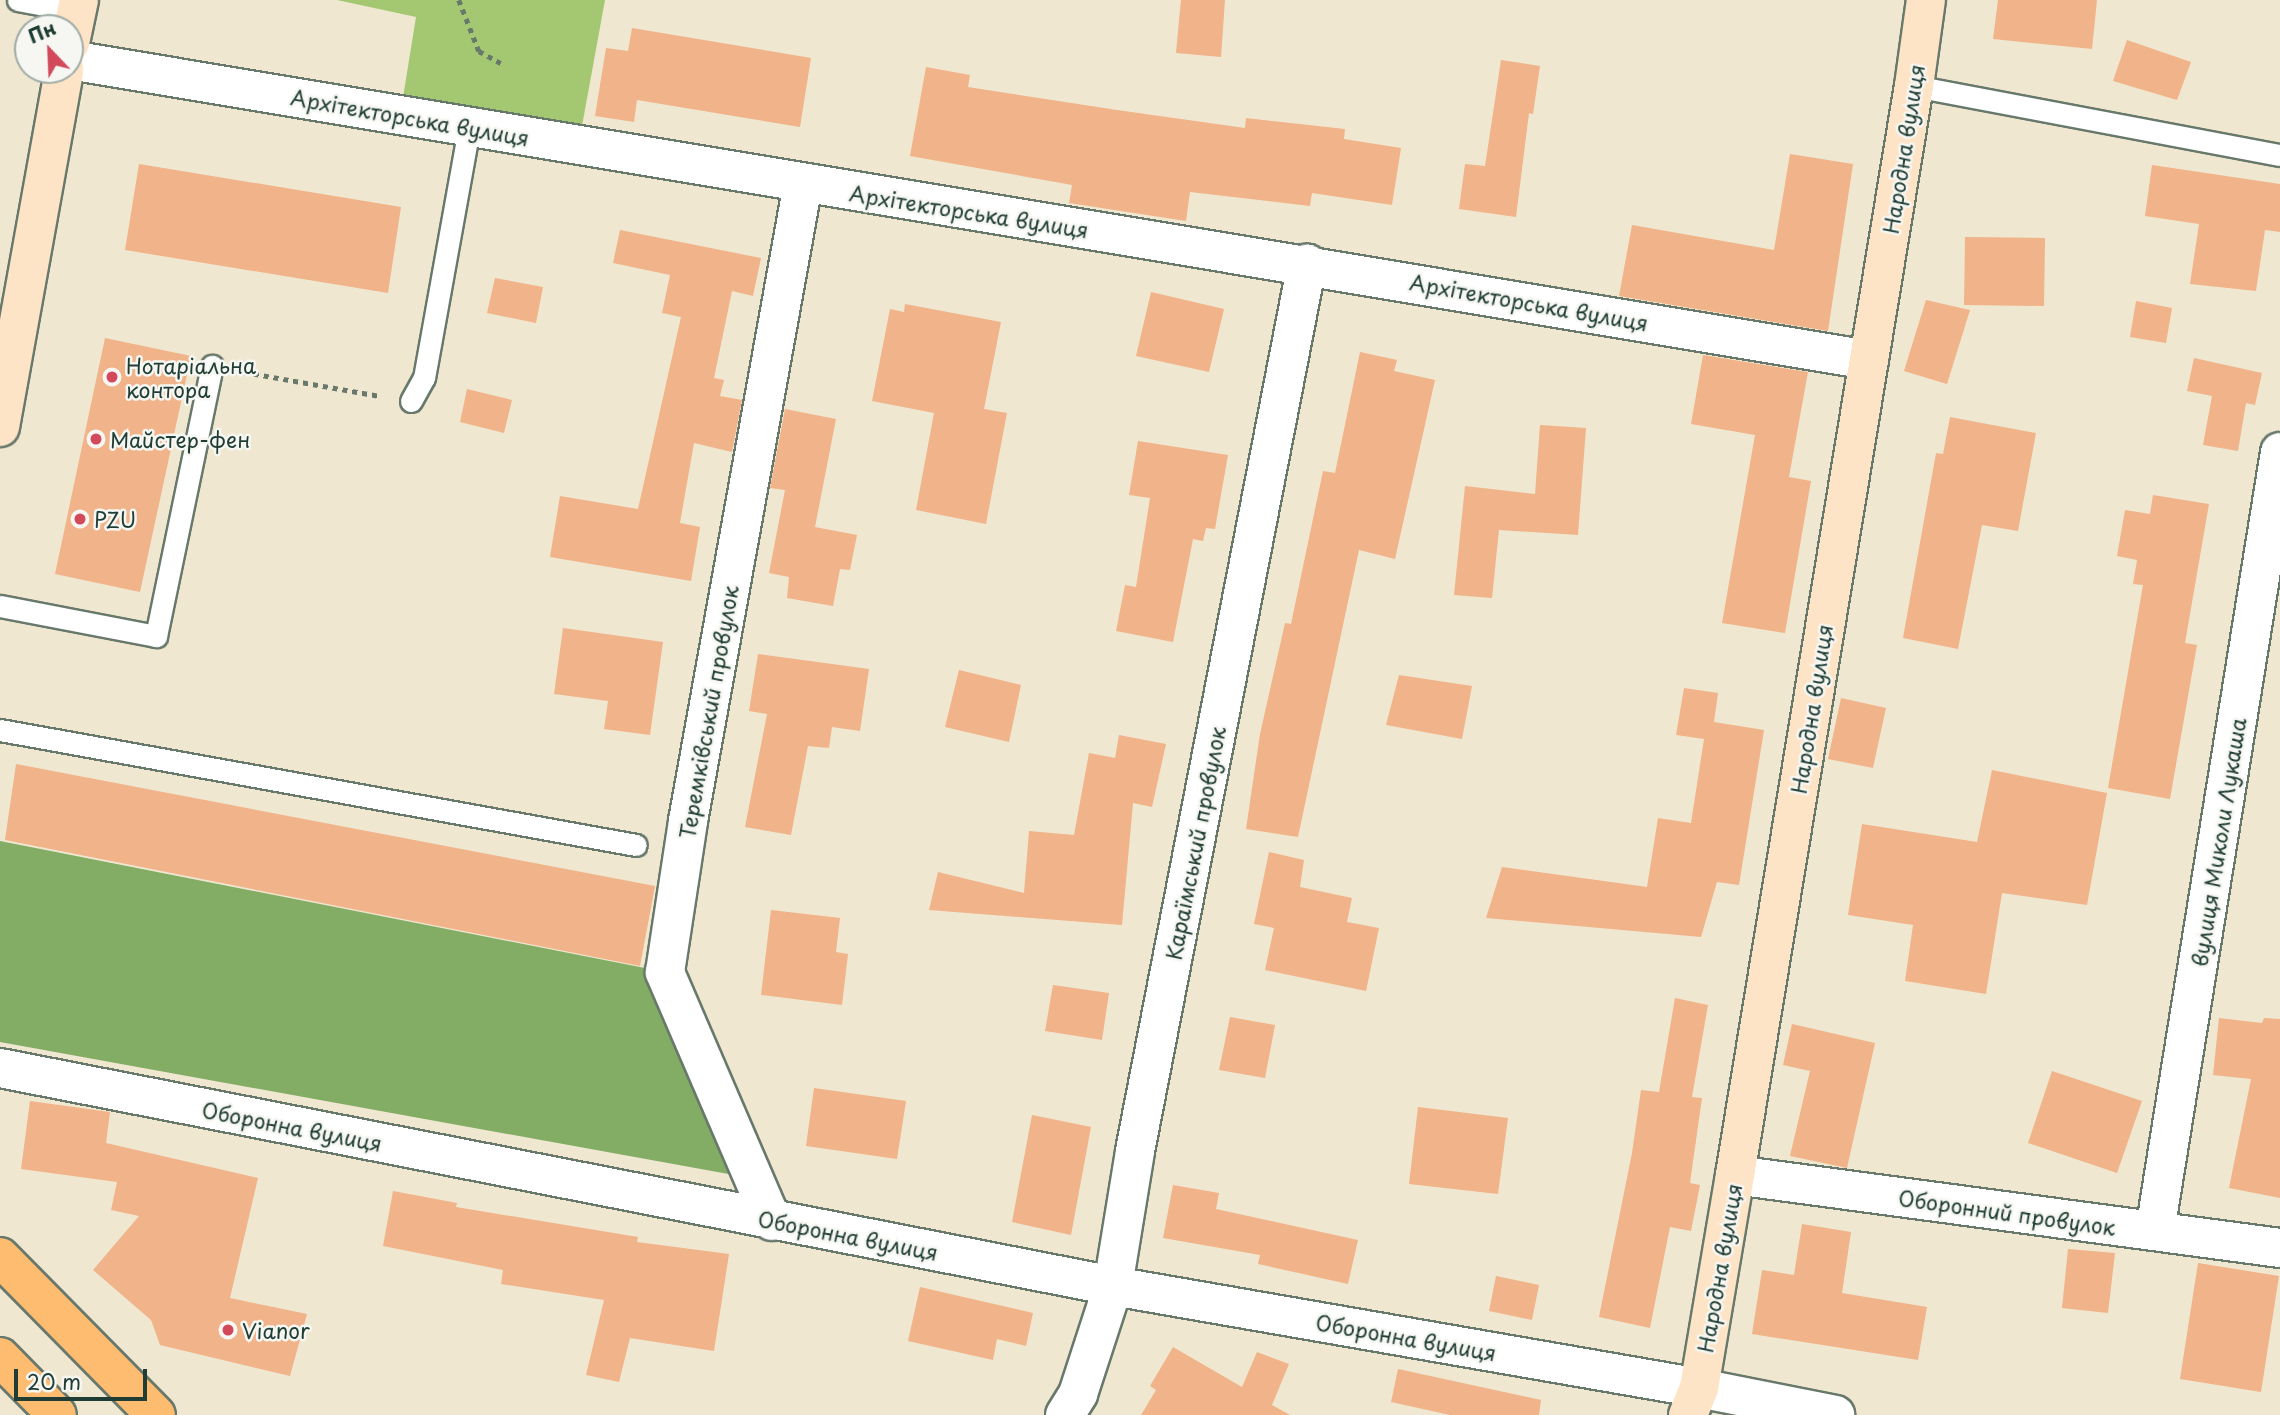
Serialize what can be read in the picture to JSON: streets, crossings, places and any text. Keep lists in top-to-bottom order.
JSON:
{
  "streets": {
    "street": [
      "Архітекторська вулиця",
      "Народна вулиця",
      "Теремківський провулок",
      "вулиця Миколи Лукаша",
      "Караїмський провулок",
      "Оборонна вулиця",
      "Оборонний провулок"
    ]
  },
  "crossings": [
    ["Архітекторська вулиця", "Народна вулиця"],
    ["Архітекторська вулиця", "Теремківський провулок"],
    ["Архітекторська вулиця", "Караїмський провулок"],
    ["Народна вулиця", "Оборонна вулиця"],
    ["Народна вулиця", "Оборонний провулок"],
    ["Теремківський провулок", "Оборонна вулиця"],
    ["вулиця Миколи Лукаша", "Оборонний провулок"],
    ["Караїмський провулок", "Оборонна вулиця"]
  ],
  "places": [
    "Нотаріальна контора",
    "Майстер-фен",
    "PZU",
    "Vianor"
  ],
  "scale_bar": "20 m",
  "north": "top left"
}
